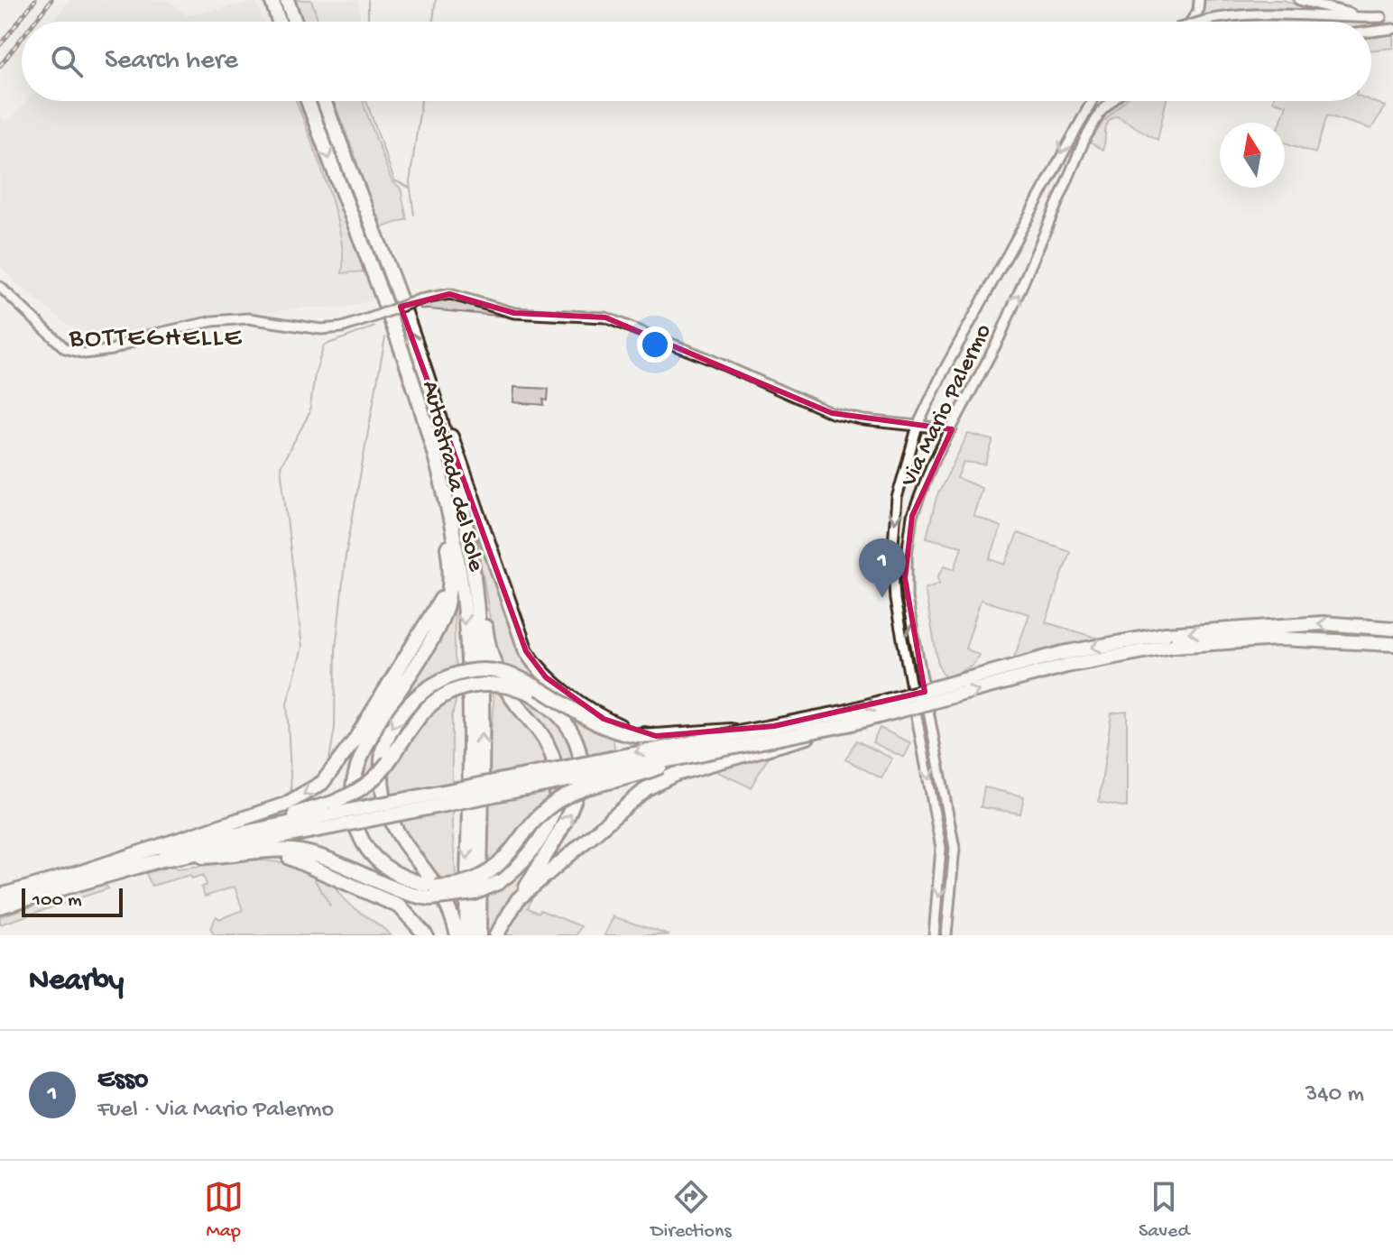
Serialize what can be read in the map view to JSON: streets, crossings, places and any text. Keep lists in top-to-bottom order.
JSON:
{
  "streets": {
    "highway": ["Autostrada del Sole"],
    "street": ["Via Mario Palermo"]
  },
  "districts": ["BOTTEGHELLE"],
  "scale_bar": "100 m",
  "north": "top",
  "page": {
    "search": "Search here",
    "pins": "1",
    "scale": "100 m",
    "heading": "Nearby",
    "list": [
      {
        "mark": "1",
        "name": "Esso",
        "note": "Fuel · Via Mario Palermo",
        "value": "340 m"
      }
    ],
    "nav": ["Map", "Directions", "Saved"]
  }
}
